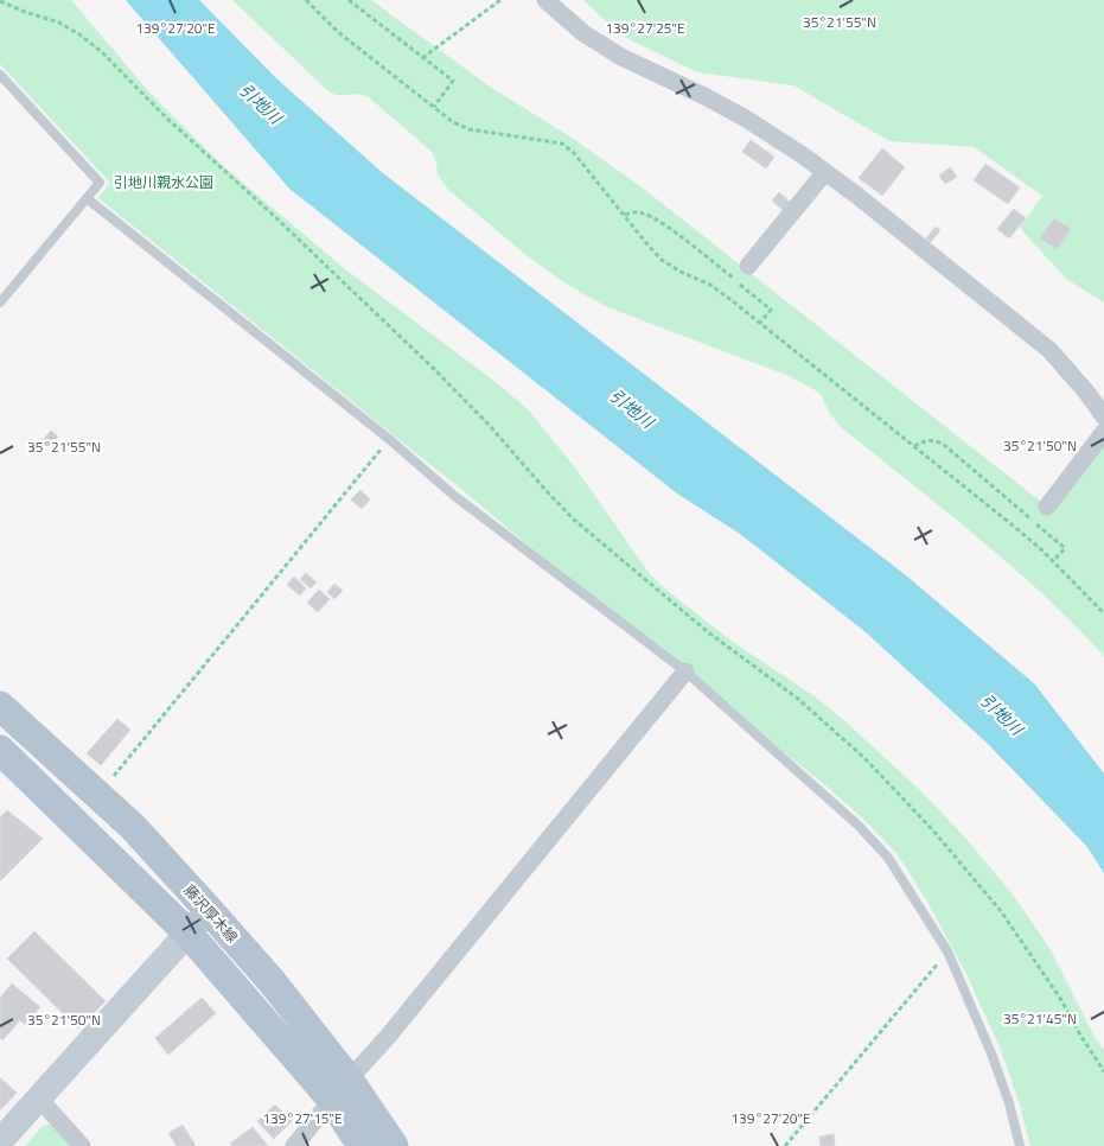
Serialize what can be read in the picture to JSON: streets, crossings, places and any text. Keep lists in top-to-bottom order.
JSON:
{
  "streets": {
    "main road": ["藤沢厚木線"]
  },
  "water": ["引地川"],
  "parks": ["引地川親水公園"],
  "coordinates": [
    "35°21'55\"N",
    "139°27'20\"E",
    "139°27'25\"E",
    "35°21'50\"N",
    "35°21'45\"N",
    "139°27'15\"E"
  ]
}
